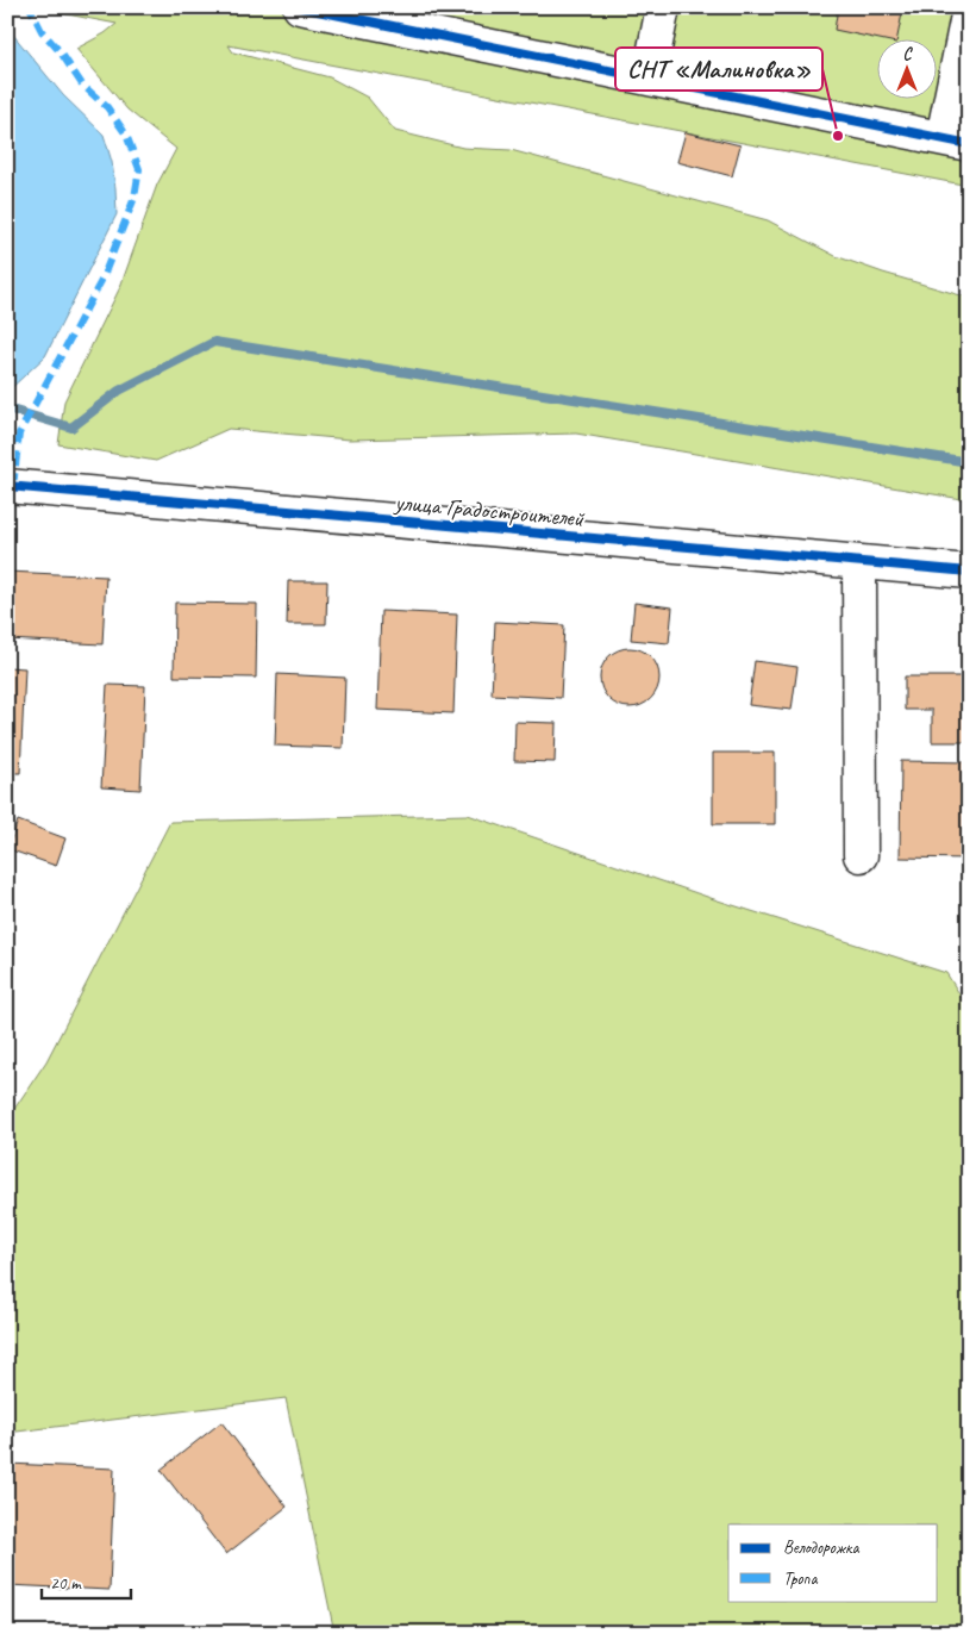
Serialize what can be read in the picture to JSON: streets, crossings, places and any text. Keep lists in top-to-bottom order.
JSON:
{
  "streets": {
    "street": ["улица Градостроителей"]
  },
  "places": ["СНТ «Малиновка»"],
  "legend": ["Велодорожка", "Тропа"],
  "scale_bar": "20 m",
  "north": "top"
}
